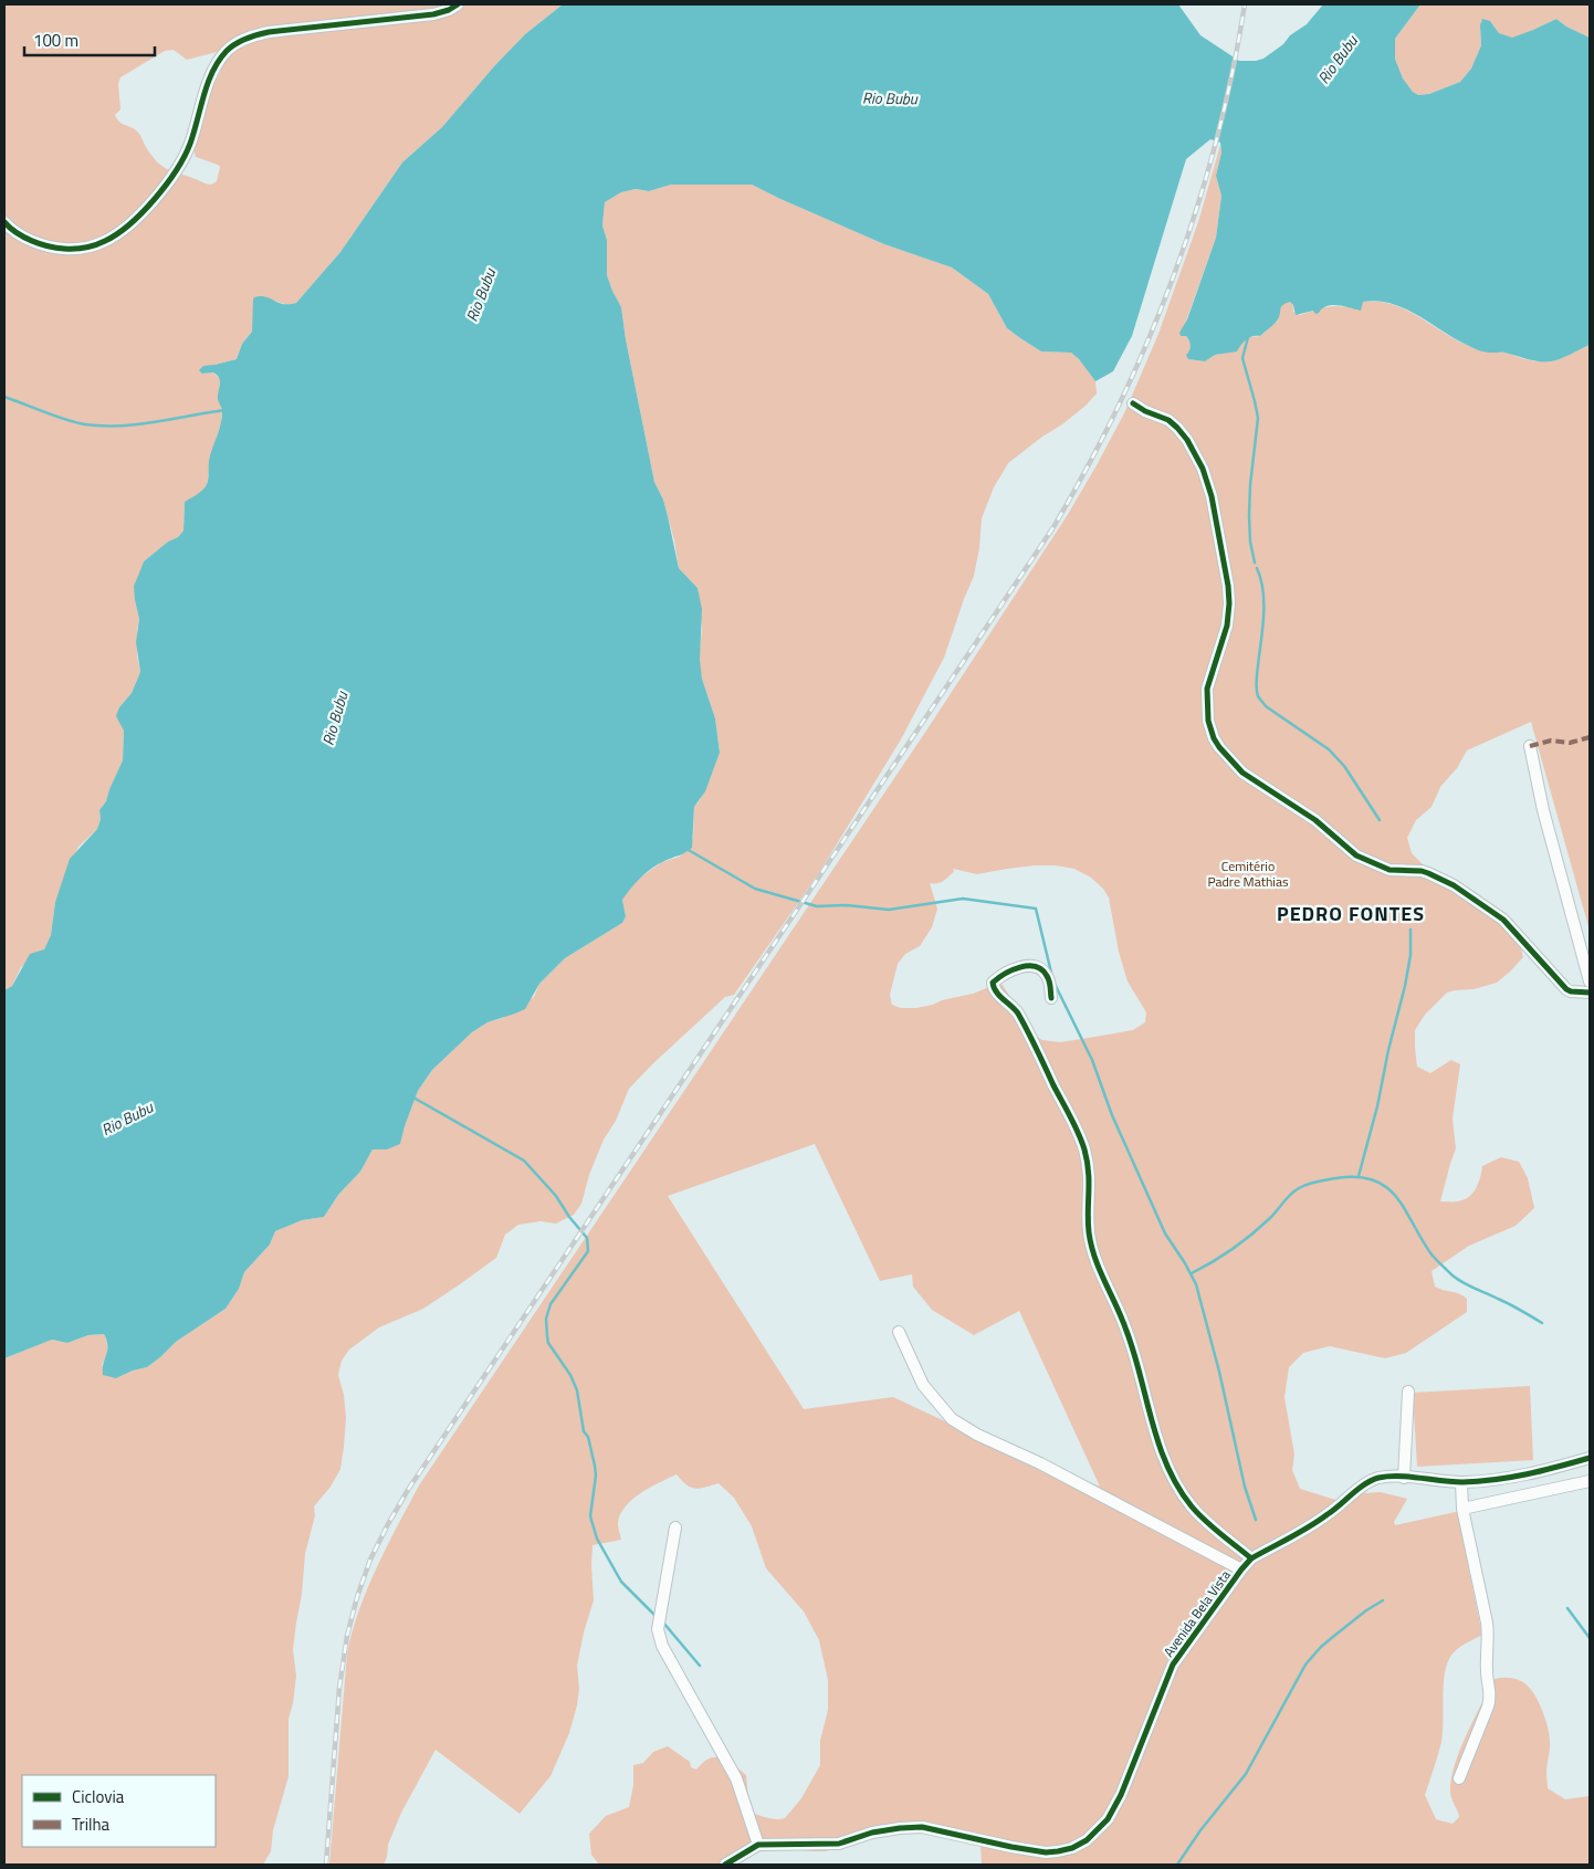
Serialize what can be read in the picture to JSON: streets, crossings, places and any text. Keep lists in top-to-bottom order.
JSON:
{
  "streets": {
    "street": ["Avenida Bela Vista"]
  },
  "districts": ["PEDRO FONTES"],
  "water": ["Rio Bubu"],
  "parks": ["Cemitério Padre Mathias"],
  "legend": ["Ciclovia", "Trilha"],
  "scale_bar": "100 m"
}
